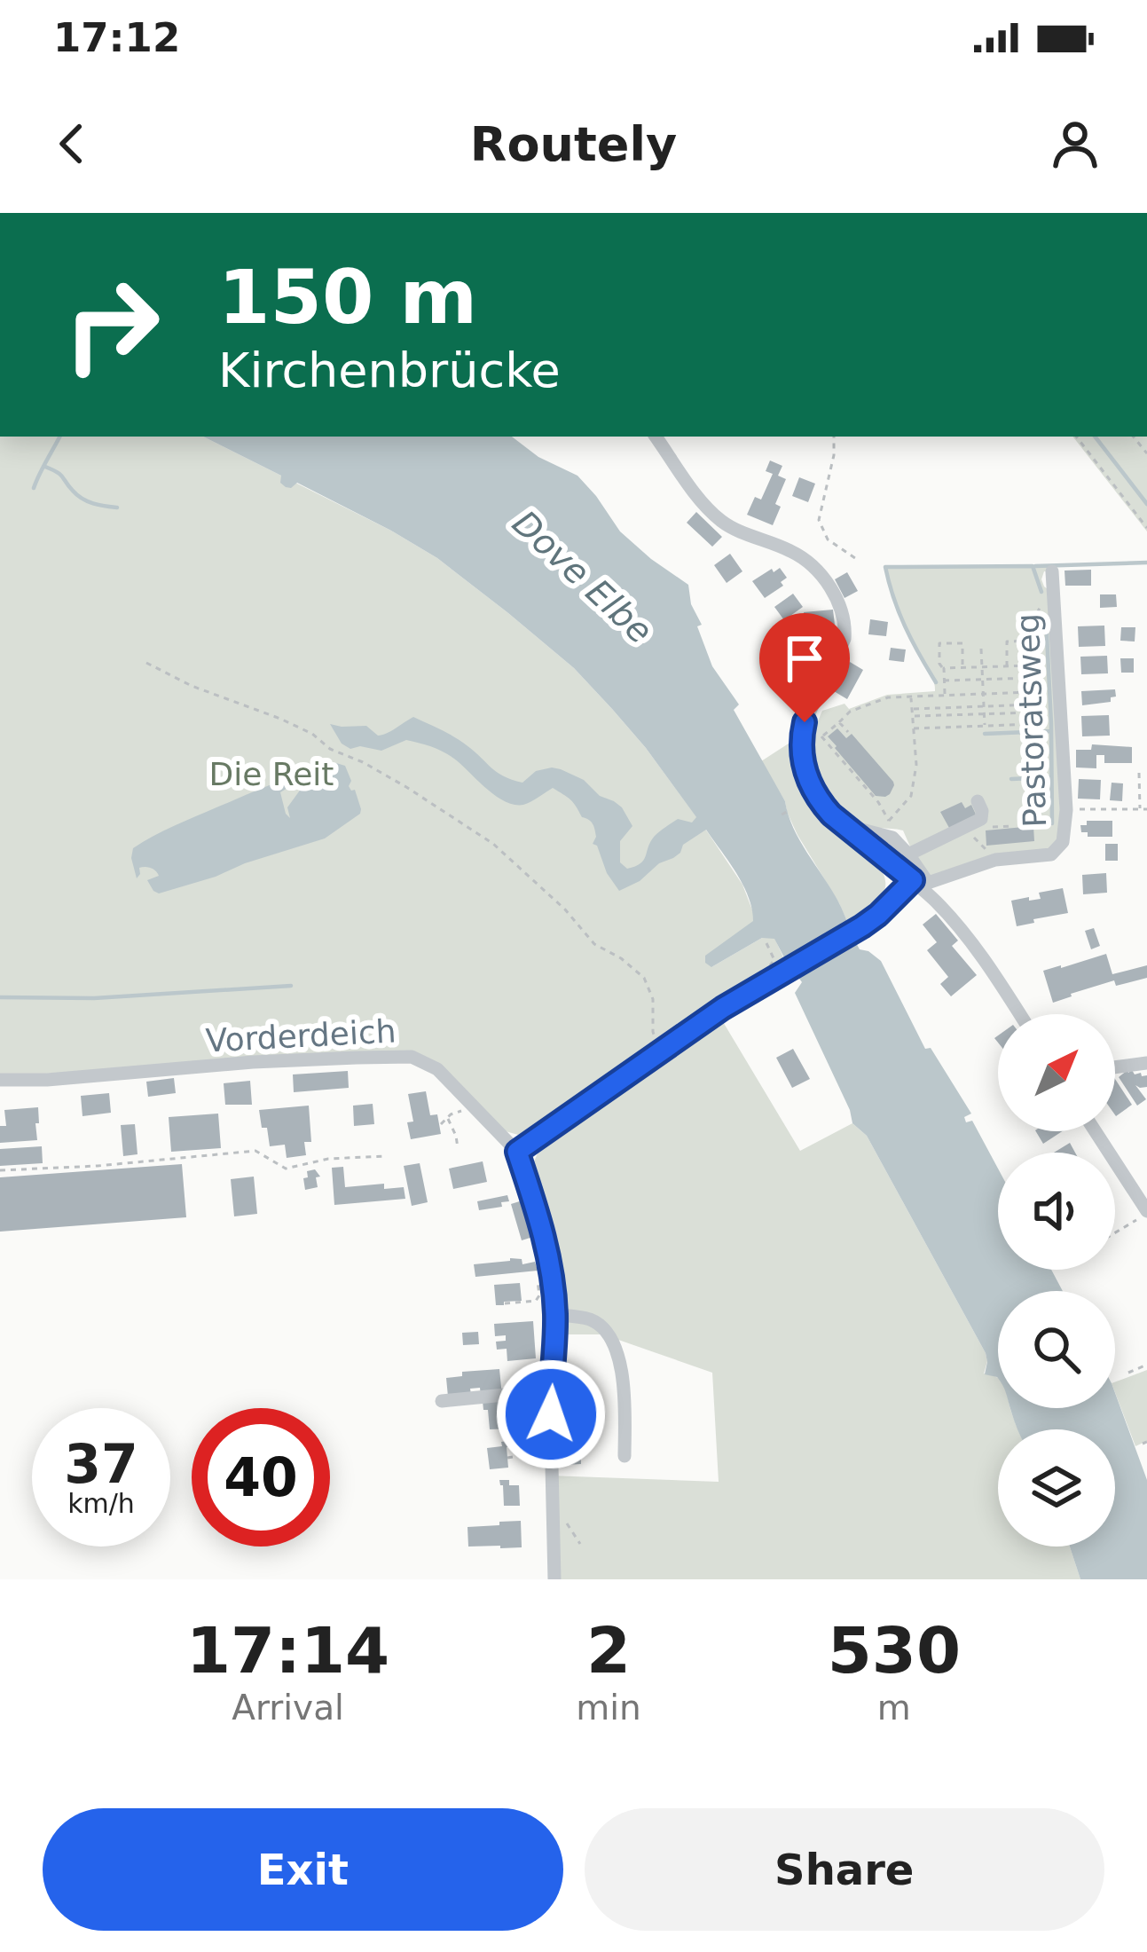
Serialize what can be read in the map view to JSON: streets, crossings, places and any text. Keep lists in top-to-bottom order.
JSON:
{
  "streets": {
    "street": ["Pastoratsweg", "Vorderdeich"]
  },
  "water": ["Dove Elbe"],
  "parks": ["Die Reit"],
  "north": "top right",
  "page": {
    "status": "17:12",
    "header": "Routely",
    "turn": ["150 m", "Kirchenbrücke"],
    "speed": "37 km/h",
    "limit": "40",
    "eta": [
      "17:14",
      "Arrival",
      "2",
      "min",
      "530",
      "m"
    ],
    "buttons": ["Exit", "Share"]
  }
}
